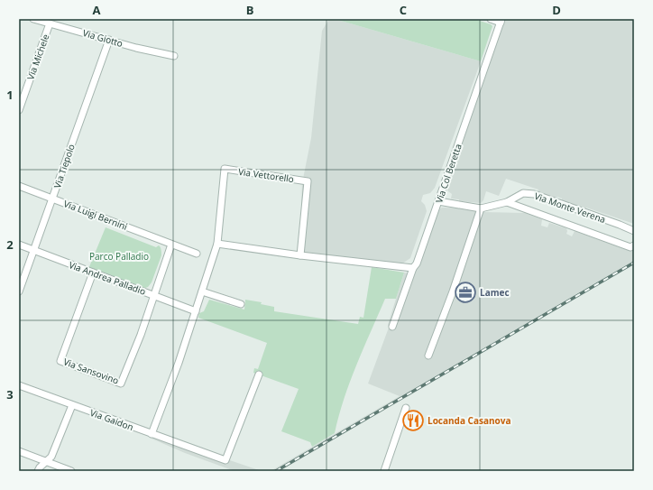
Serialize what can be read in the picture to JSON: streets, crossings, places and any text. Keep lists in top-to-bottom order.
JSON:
{
  "streets": {
    "street": [
      "Via Giotto",
      "Via Michele",
      "Via Tiepolo",
      "Via Col Beretta",
      "Via Vettorello",
      "Via Monte Verena",
      "Via Luigi Bernini",
      "Via Andrea Palladio",
      "Via Sansovino",
      "Via Gaidon"
    ]
  },
  "crossings": [
    ["Via Giotto", "Via Michele"],
    ["Via Giotto", "Via Tiepolo"],
    ["Via Tiepolo", "Via Luigi Bernini"],
    ["Via Tiepolo", "Via Andrea Palladio"],
    ["Via Vettorello", "Via Andrea Palladio"],
    ["Via Vettorello", "Via Gaidon"],
    ["Via Andrea Palladio", "Via Sansovino"]
  ],
  "parks": ["Parco Palladio"],
  "places": {
    "office": ["Lamec"],
    "restaurant": ["Locanda Casanova"]
  },
  "grid": {
    "columns": [
      "A",
      "B",
      "C",
      "D"
    ],
    "rows": ["1", "2", "3"]
  }
}
